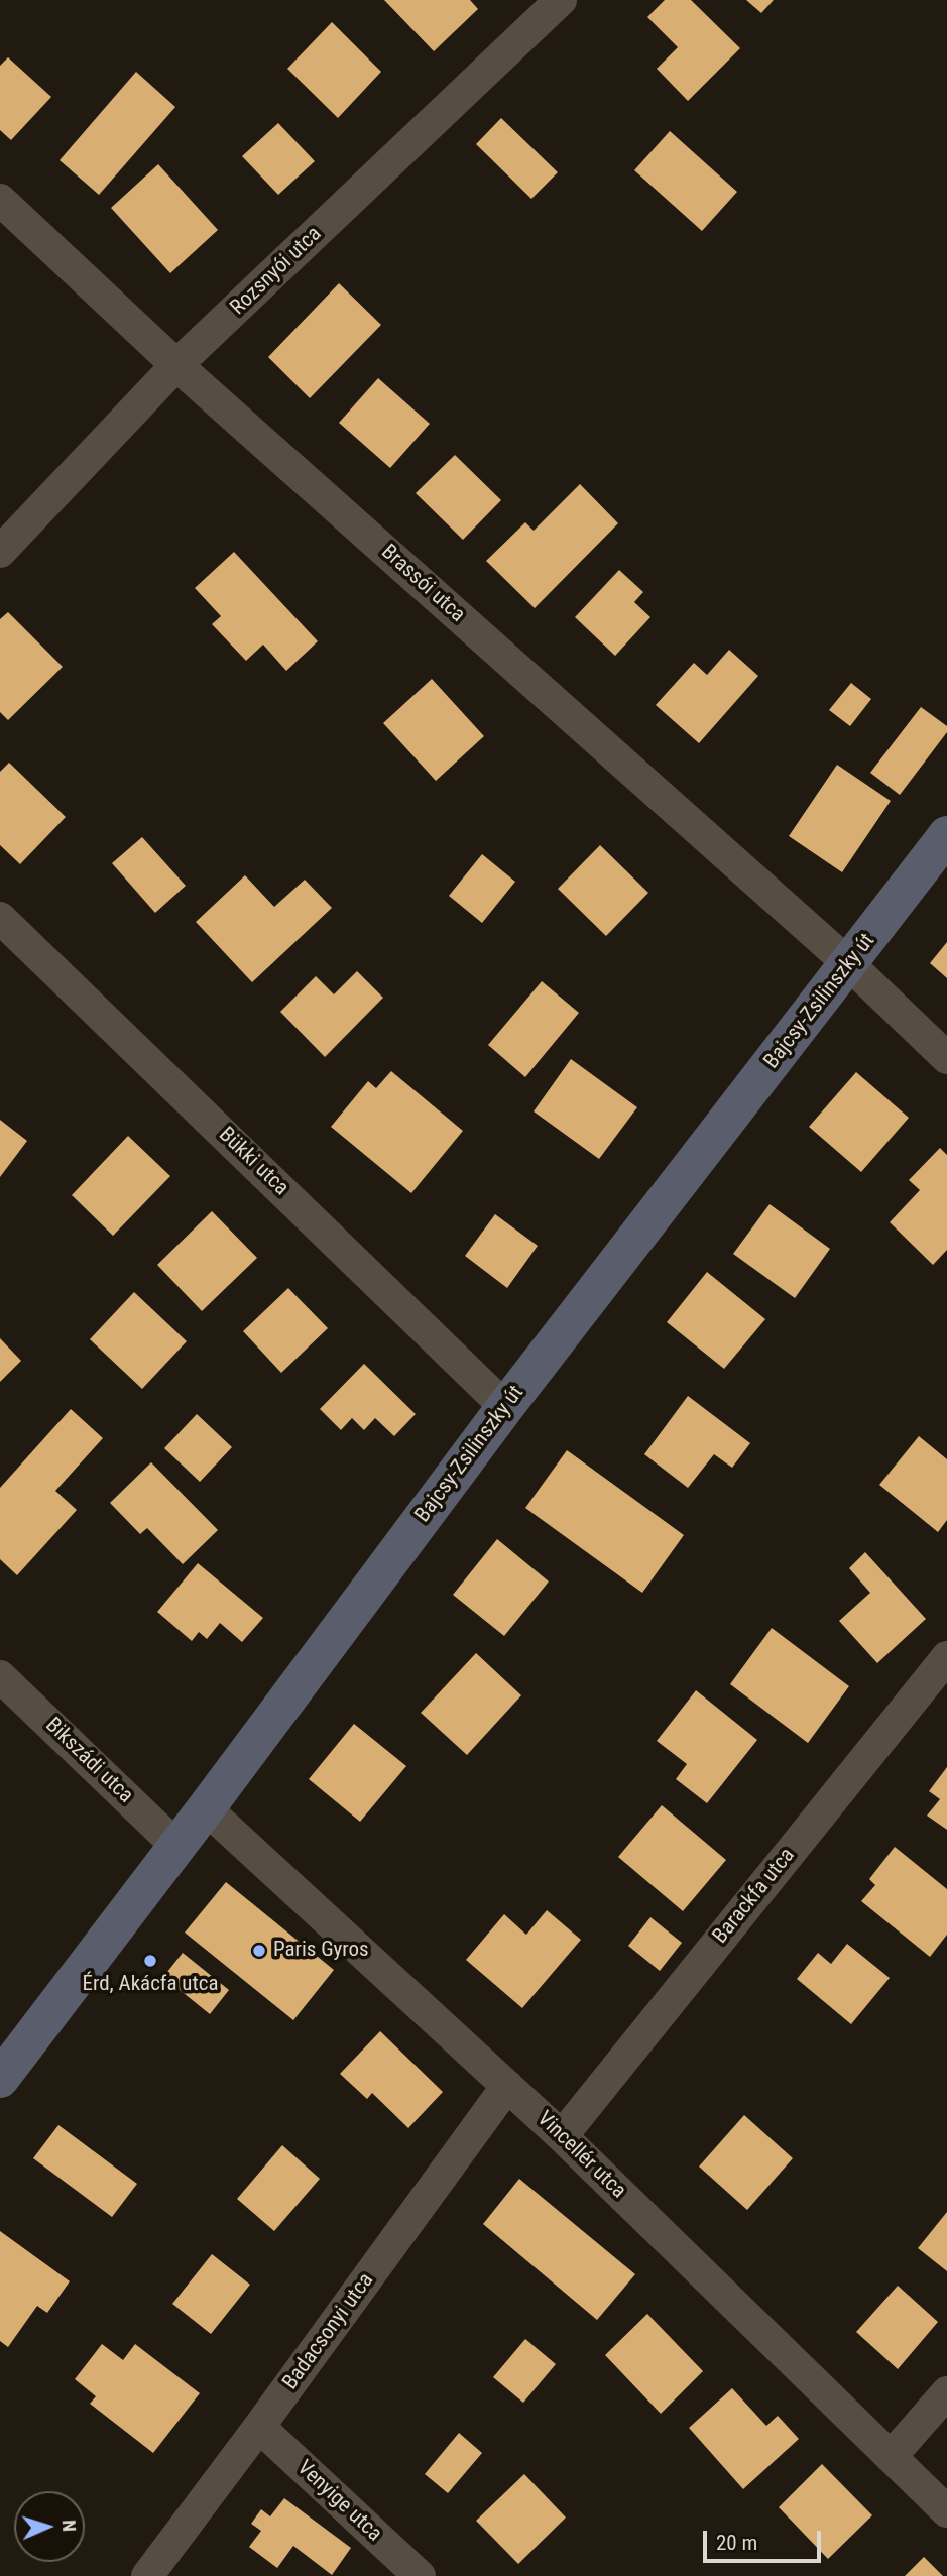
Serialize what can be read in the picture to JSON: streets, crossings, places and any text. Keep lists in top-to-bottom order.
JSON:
{
  "streets": {
    "main road": ["Bajcsy-Zsilinszky út"],
    "street": [
      "Rozsnyói utca",
      "Brassói utca",
      "Bükki utca",
      "Bikszádi utca",
      "Barackfa utca",
      "Vincellér utca",
      "Badacsonyi utca",
      "Venyige utca"
    ]
  },
  "crossings": [
    ["Rozsnyói utca", "Brassói utca"],
    ["Brassói utca", "Bajcsy-Zsilinszky út"],
    ["Bajcsy-Zsilinszky út", "Bükki utca"],
    ["Bajcsy-Zsilinszky út", "Bikszádi utca"],
    ["Bajcsy-Zsilinszky út", "Vincellér utca"],
    ["Barackfa utca", "Vincellér utca"],
    ["Vincellér utca", "Badacsonyi utca"],
    ["Badacsonyi utca", "Venyige utca"]
  ],
  "places": ["Paris Gyros", "Érd, Akácfa utca"],
  "scale_bar": "20 m",
  "north": "right"
}
